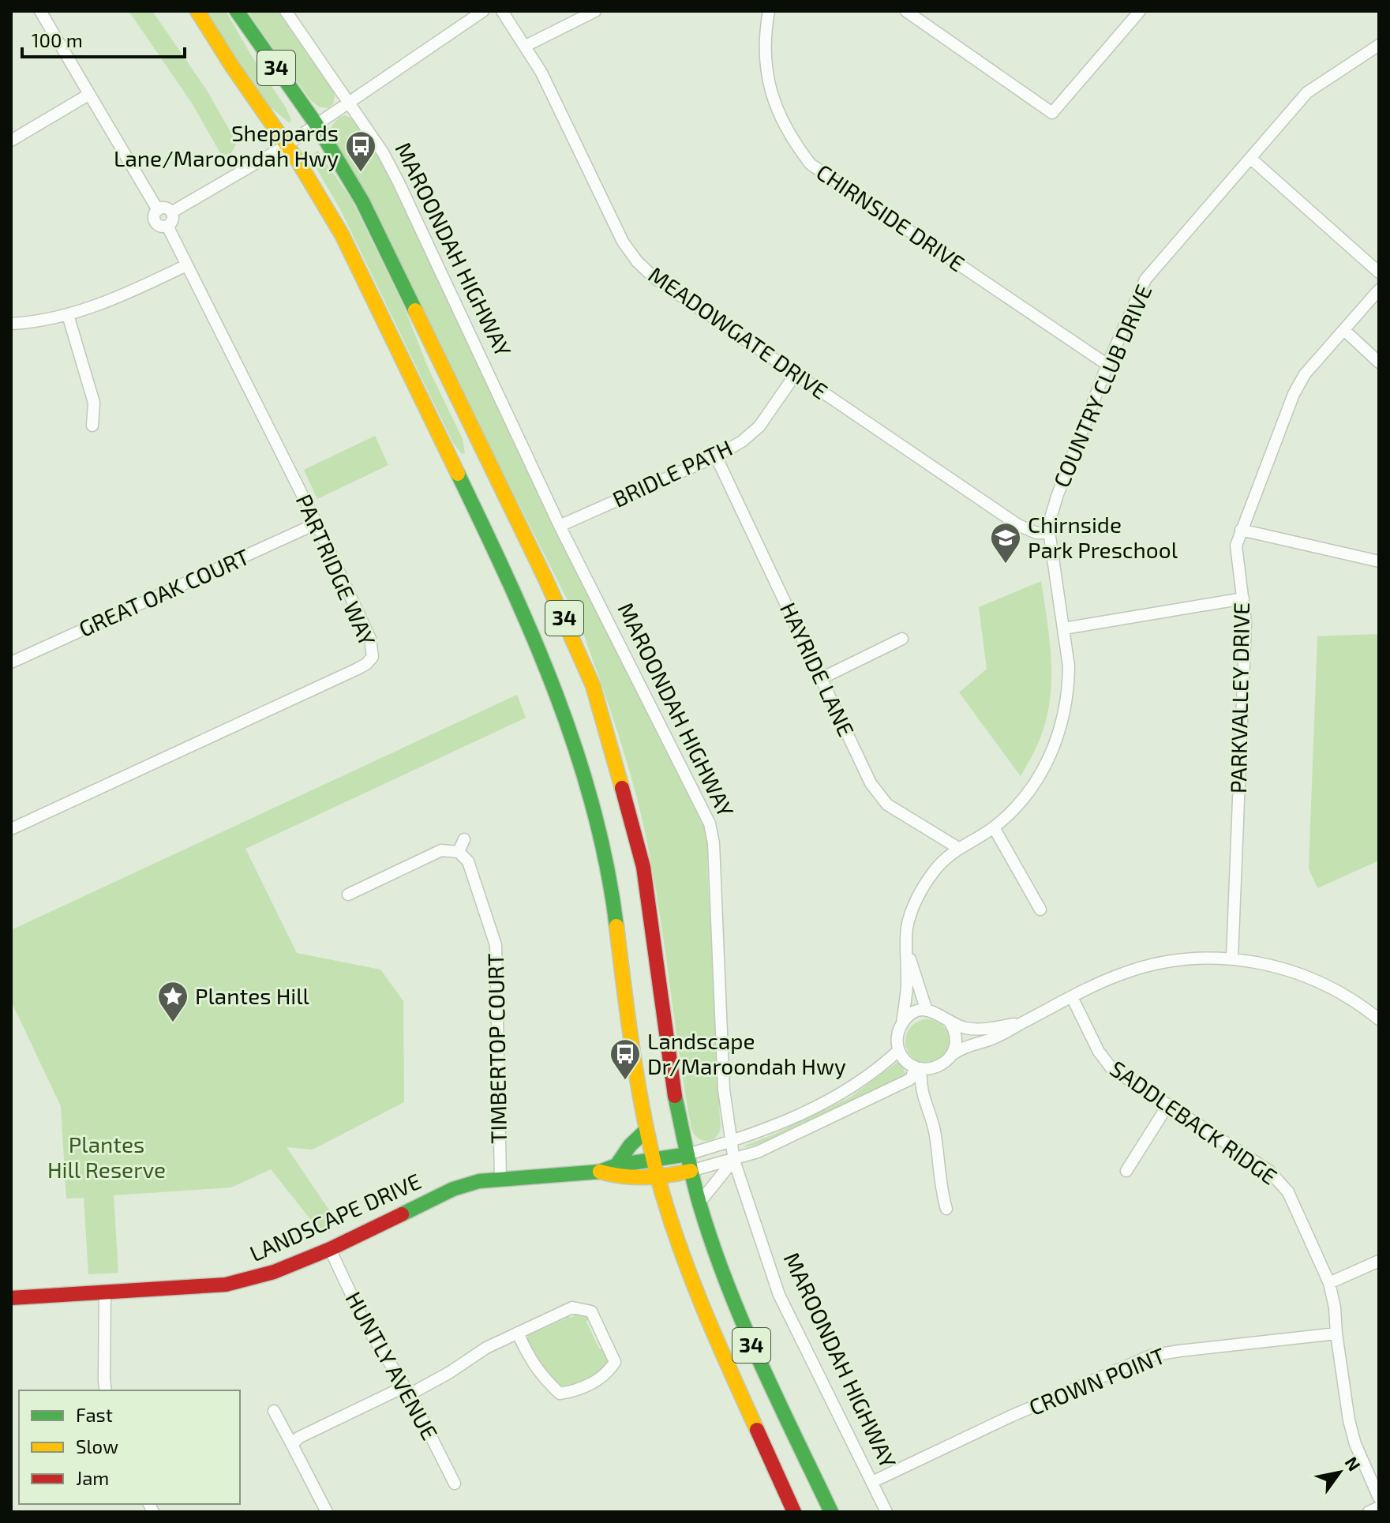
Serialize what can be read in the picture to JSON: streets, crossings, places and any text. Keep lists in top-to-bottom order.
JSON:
{
  "streets": {
    "main road": ["34", "LANDSCAPE DRIVE"],
    "street": [
      "CHIRNSIDE DRIVE",
      "MAROONDAH HIGHWAY",
      "MEADOWGATE DRIVE",
      "COUNTRY CLUB DRIVE",
      "BRIDLE PATH",
      "PARTRIDGE WAY",
      "GREAT OAK COURT",
      "HAYRIDE LANE",
      "PARKVALLEY DRIVE",
      "TIMBERTOP COURT",
      "SADDLEBACK RIDGE",
      "HUNTLY AVENUE",
      "CROWN POINT"
    ]
  },
  "crossings": [
    ["34", "LANDSCAPE DRIVE"],
    ["CHIRNSIDE DRIVE", "COUNTRY CLUB DRIVE"],
    ["MAROONDAH HIGHWAY", "BRIDLE PATH"],
    ["MAROONDAH HIGHWAY", "CROWN POINT"],
    ["MEADOWGATE DRIVE", "COUNTRY CLUB DRIVE"],
    ["MEADOWGATE DRIVE", "BRIDLE PATH"],
    ["COUNTRY CLUB DRIVE", "HAYRIDE LANE"],
    ["BRIDLE PATH", "HAYRIDE LANE"],
    ["PARTRIDGE WAY", "GREAT OAK COURT"],
    ["TIMBERTOP COURT", "LANDSCAPE DRIVE"],
    ["SADDLEBACK RIDGE", "CROWN POINT"],
    ["LANDSCAPE DRIVE", "HUNTLY AVENUE"]
  ],
  "parks": ["Plantes Hill Reserve"],
  "places": {
    "bus stop": ["Sheppards Lane/Maroondah Hwy", "Landscape Dr/Maroondah Hwy"],
    "school or university": ["Chirnside Park Preschool"],
    "place": ["Plantes Hill"]
  },
  "legend": ["Fast", "Slow", "Jam"],
  "scale_bar": "100 m",
  "north": "top right"
}
